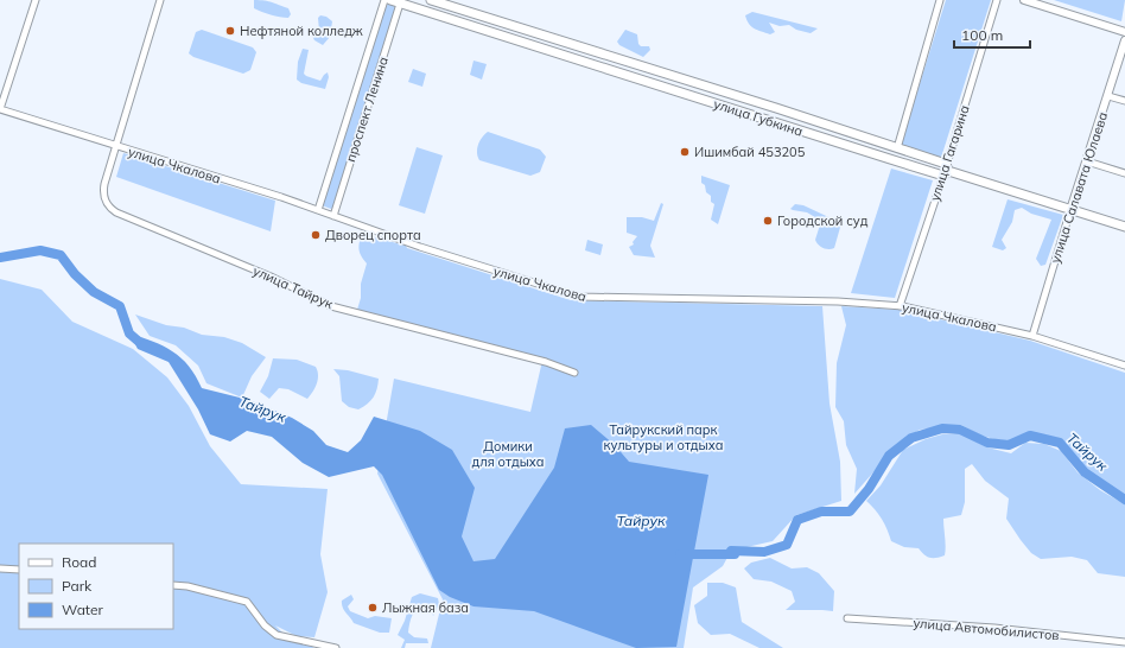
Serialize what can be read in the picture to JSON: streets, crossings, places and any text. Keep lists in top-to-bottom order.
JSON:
{
  "streets": {
    "main road": ["улица Губкина"],
    "street": [
      "проспект Ленина",
      "улица Гагарина",
      "улица Чкалова",
      "улица Салавата Юлаева",
      "улица Тайрук",
      "улица Автомобилистов"
    ]
  },
  "crossings": [
    ["проспект Ленина", "улица Губкина"],
    ["проспект Ленина", "улица Чкалова"],
    ["улица Губкина", "улица Гагарина"],
    ["улица Губкина", "улица Салавата Юлаева"],
    ["улица Гагарина", "улица Чкалова"],
    ["улица Чкалова", "улица Салавата Юлаева"],
    ["улица Чкалова", "улица Тайрук"]
  ],
  "water": ["Тайрук"],
  "parks": ["Тайрукский парк культуры и отдыха", "Домики для отдыха"],
  "places": [
    "Нефтяной колледж",
    "Ишимбай 453205",
    "Городской суд",
    "Дворец спорта",
    "Лыжная база"
  ],
  "legend": ["Road", "Park", "Water"],
  "scale_bar": "100 m"
}
